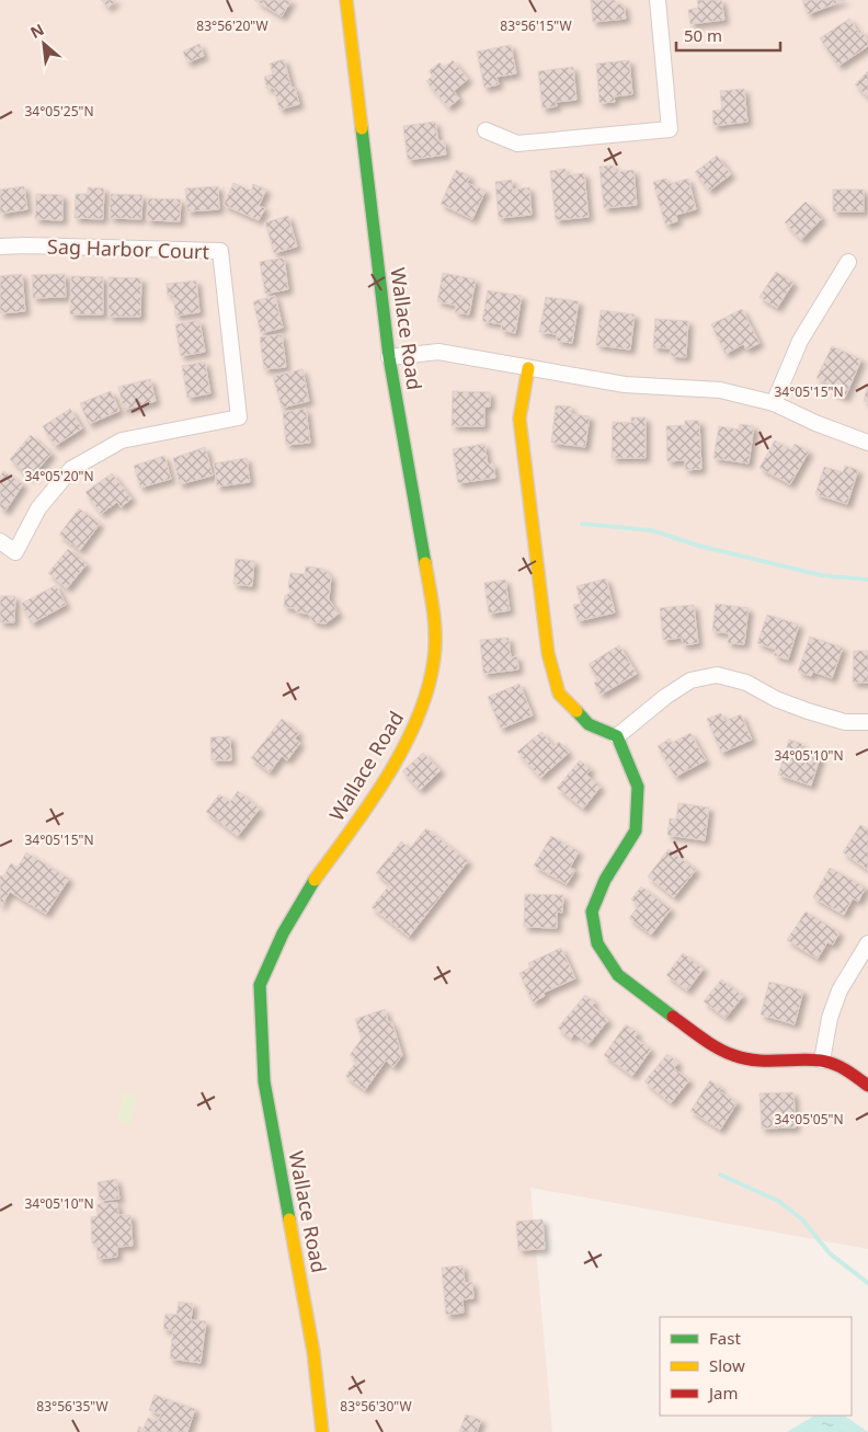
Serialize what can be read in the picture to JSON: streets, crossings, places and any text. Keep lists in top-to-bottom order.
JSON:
{
  "streets": {
    "street": ["Sag Harbor Court", "Wallace Road"]
  },
  "legend": ["Fast", "Slow", "Jam"],
  "scale_bar": "50 m",
  "north": "top left",
  "coordinates": [
    "83°56'20\"W",
    "83°56'15\"W",
    "34°05'25\"N",
    "34°05'15\"N",
    "34°05'20\"N",
    "34°05'10\"N",
    "34°05'05\"N",
    "83°56'35\"W",
    "83°56'30\"W"
  ]
}
